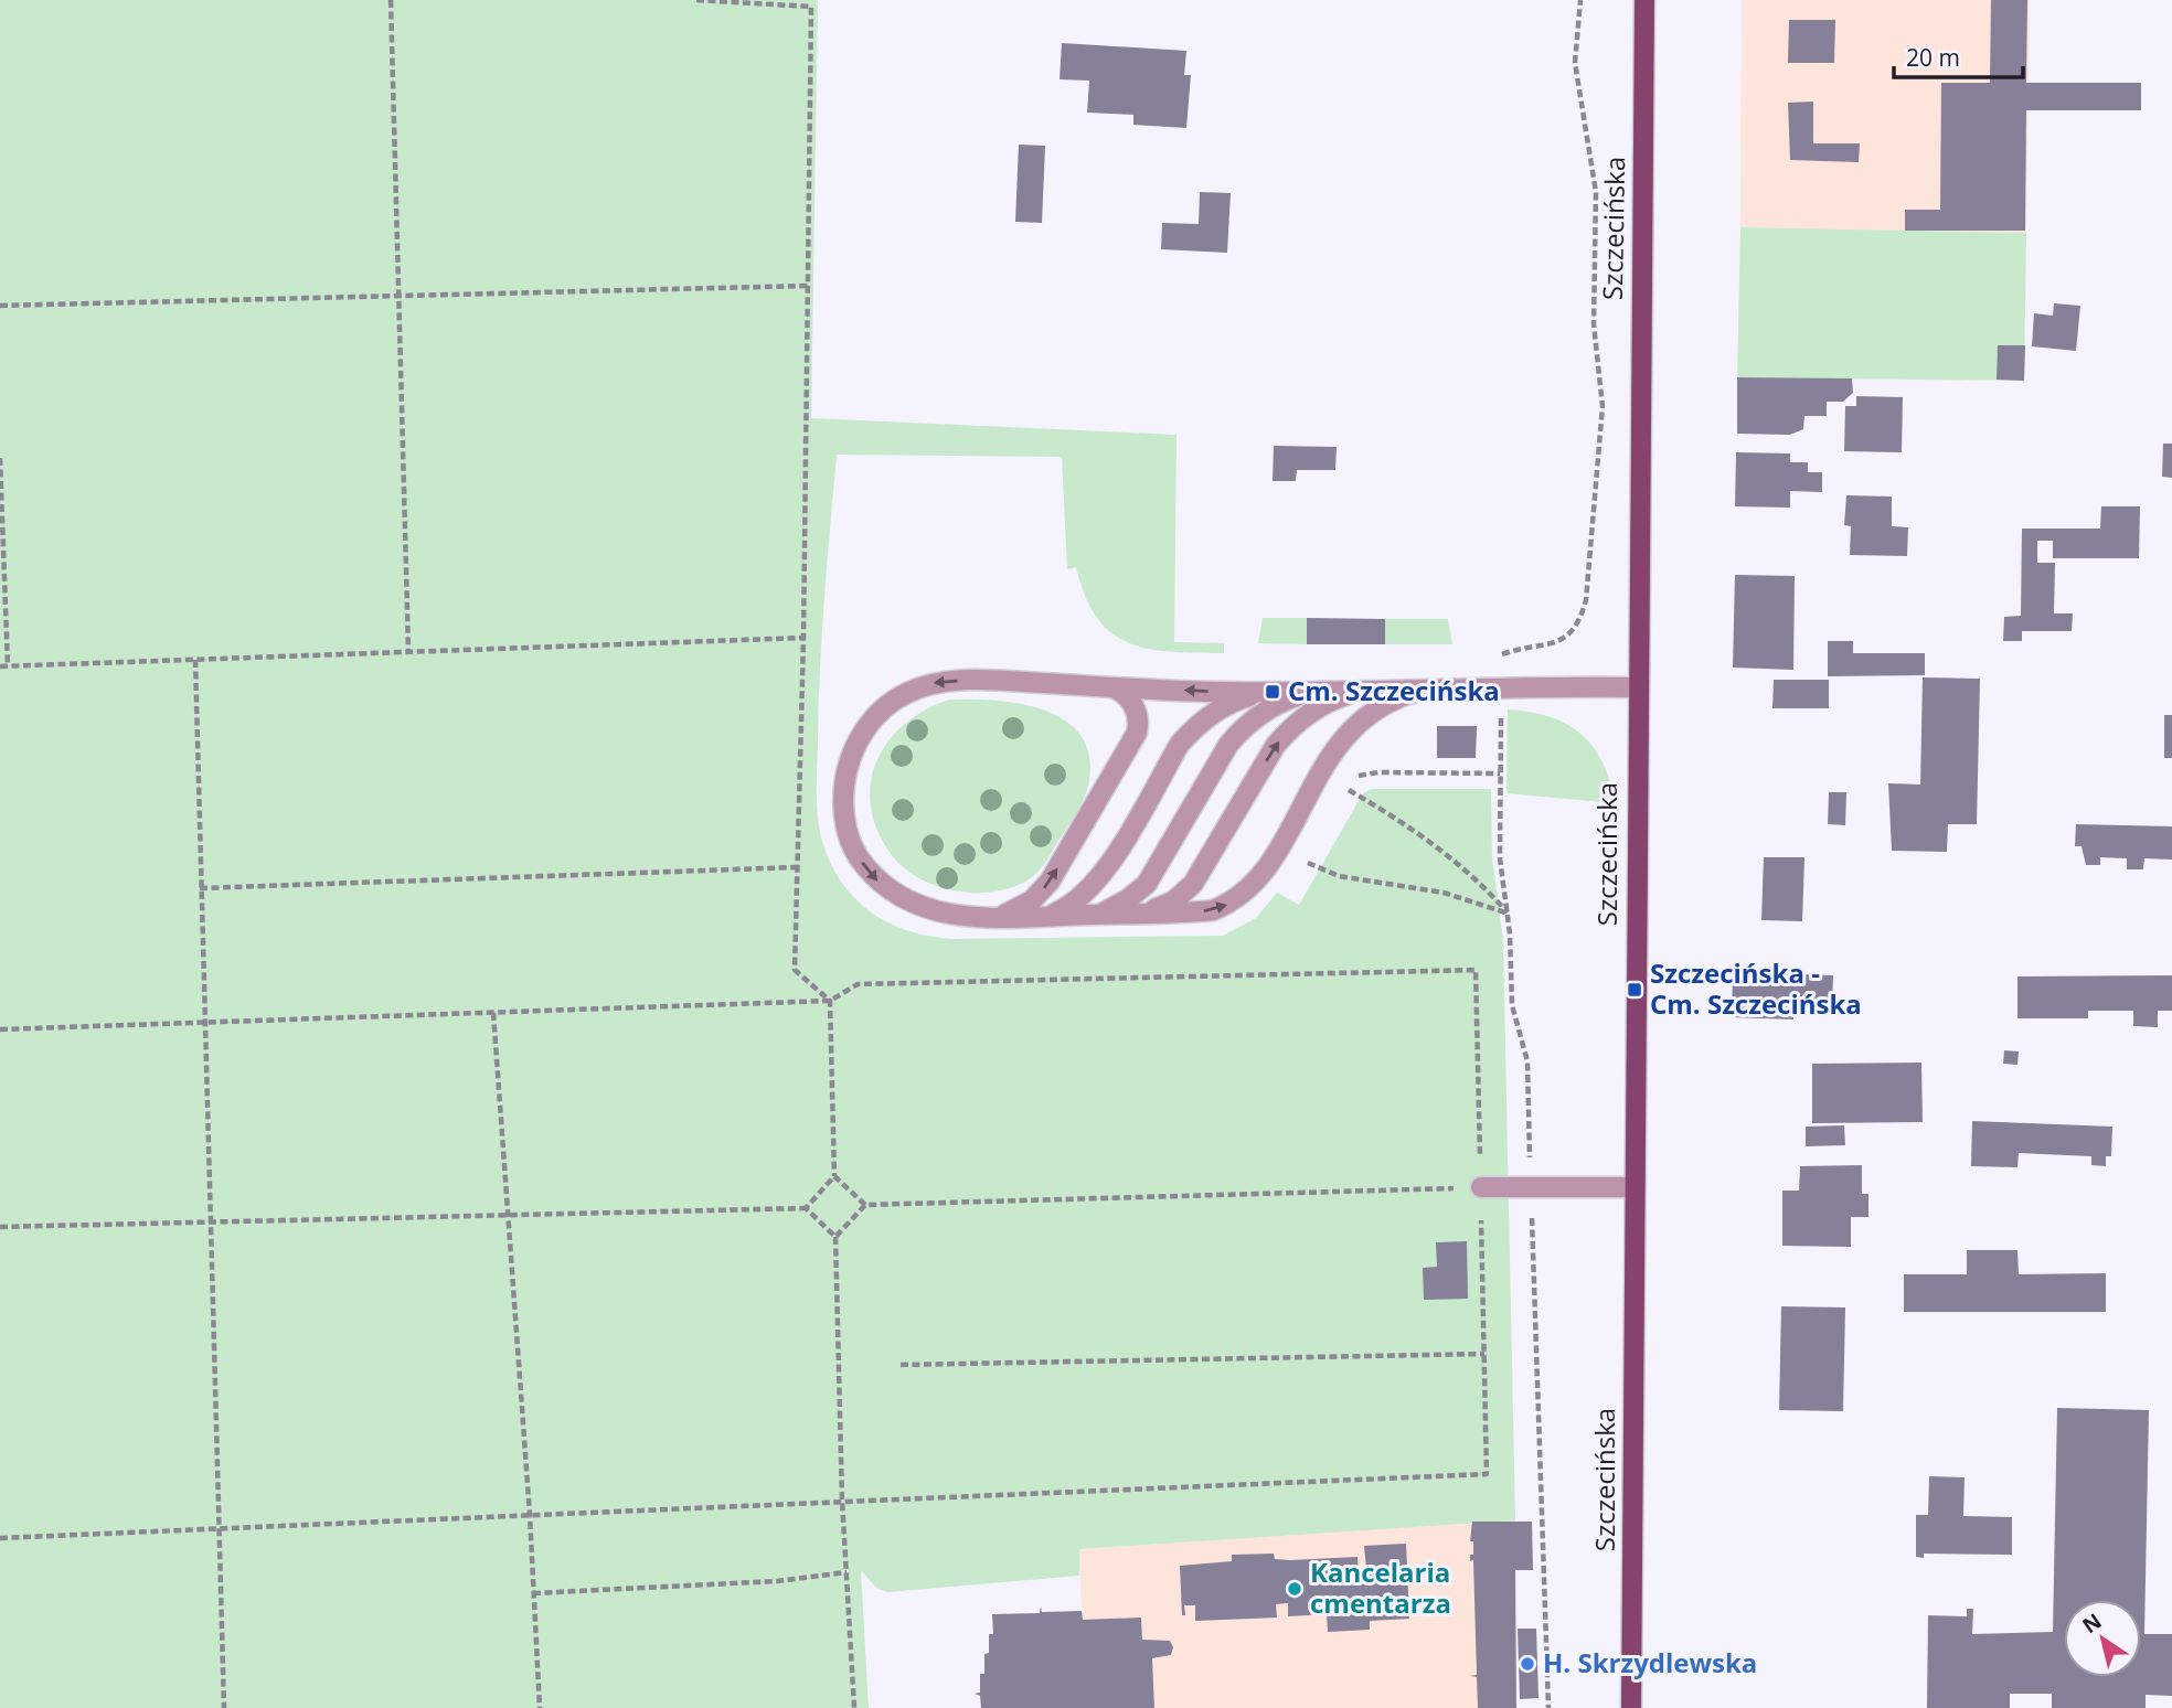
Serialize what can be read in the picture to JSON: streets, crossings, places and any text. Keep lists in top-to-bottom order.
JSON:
{
  "streets": {
    "main road": ["Szczecińska"]
  },
  "places": {
    "transit": ["Cm. Szczecińska", "Szczecińska - Cm. Szczecińska"],
    "other": ["Kancelaria cmentarza", "H. Skrzydlewska"]
  },
  "scale_bar": "20 m",
  "north": "top left"
}
